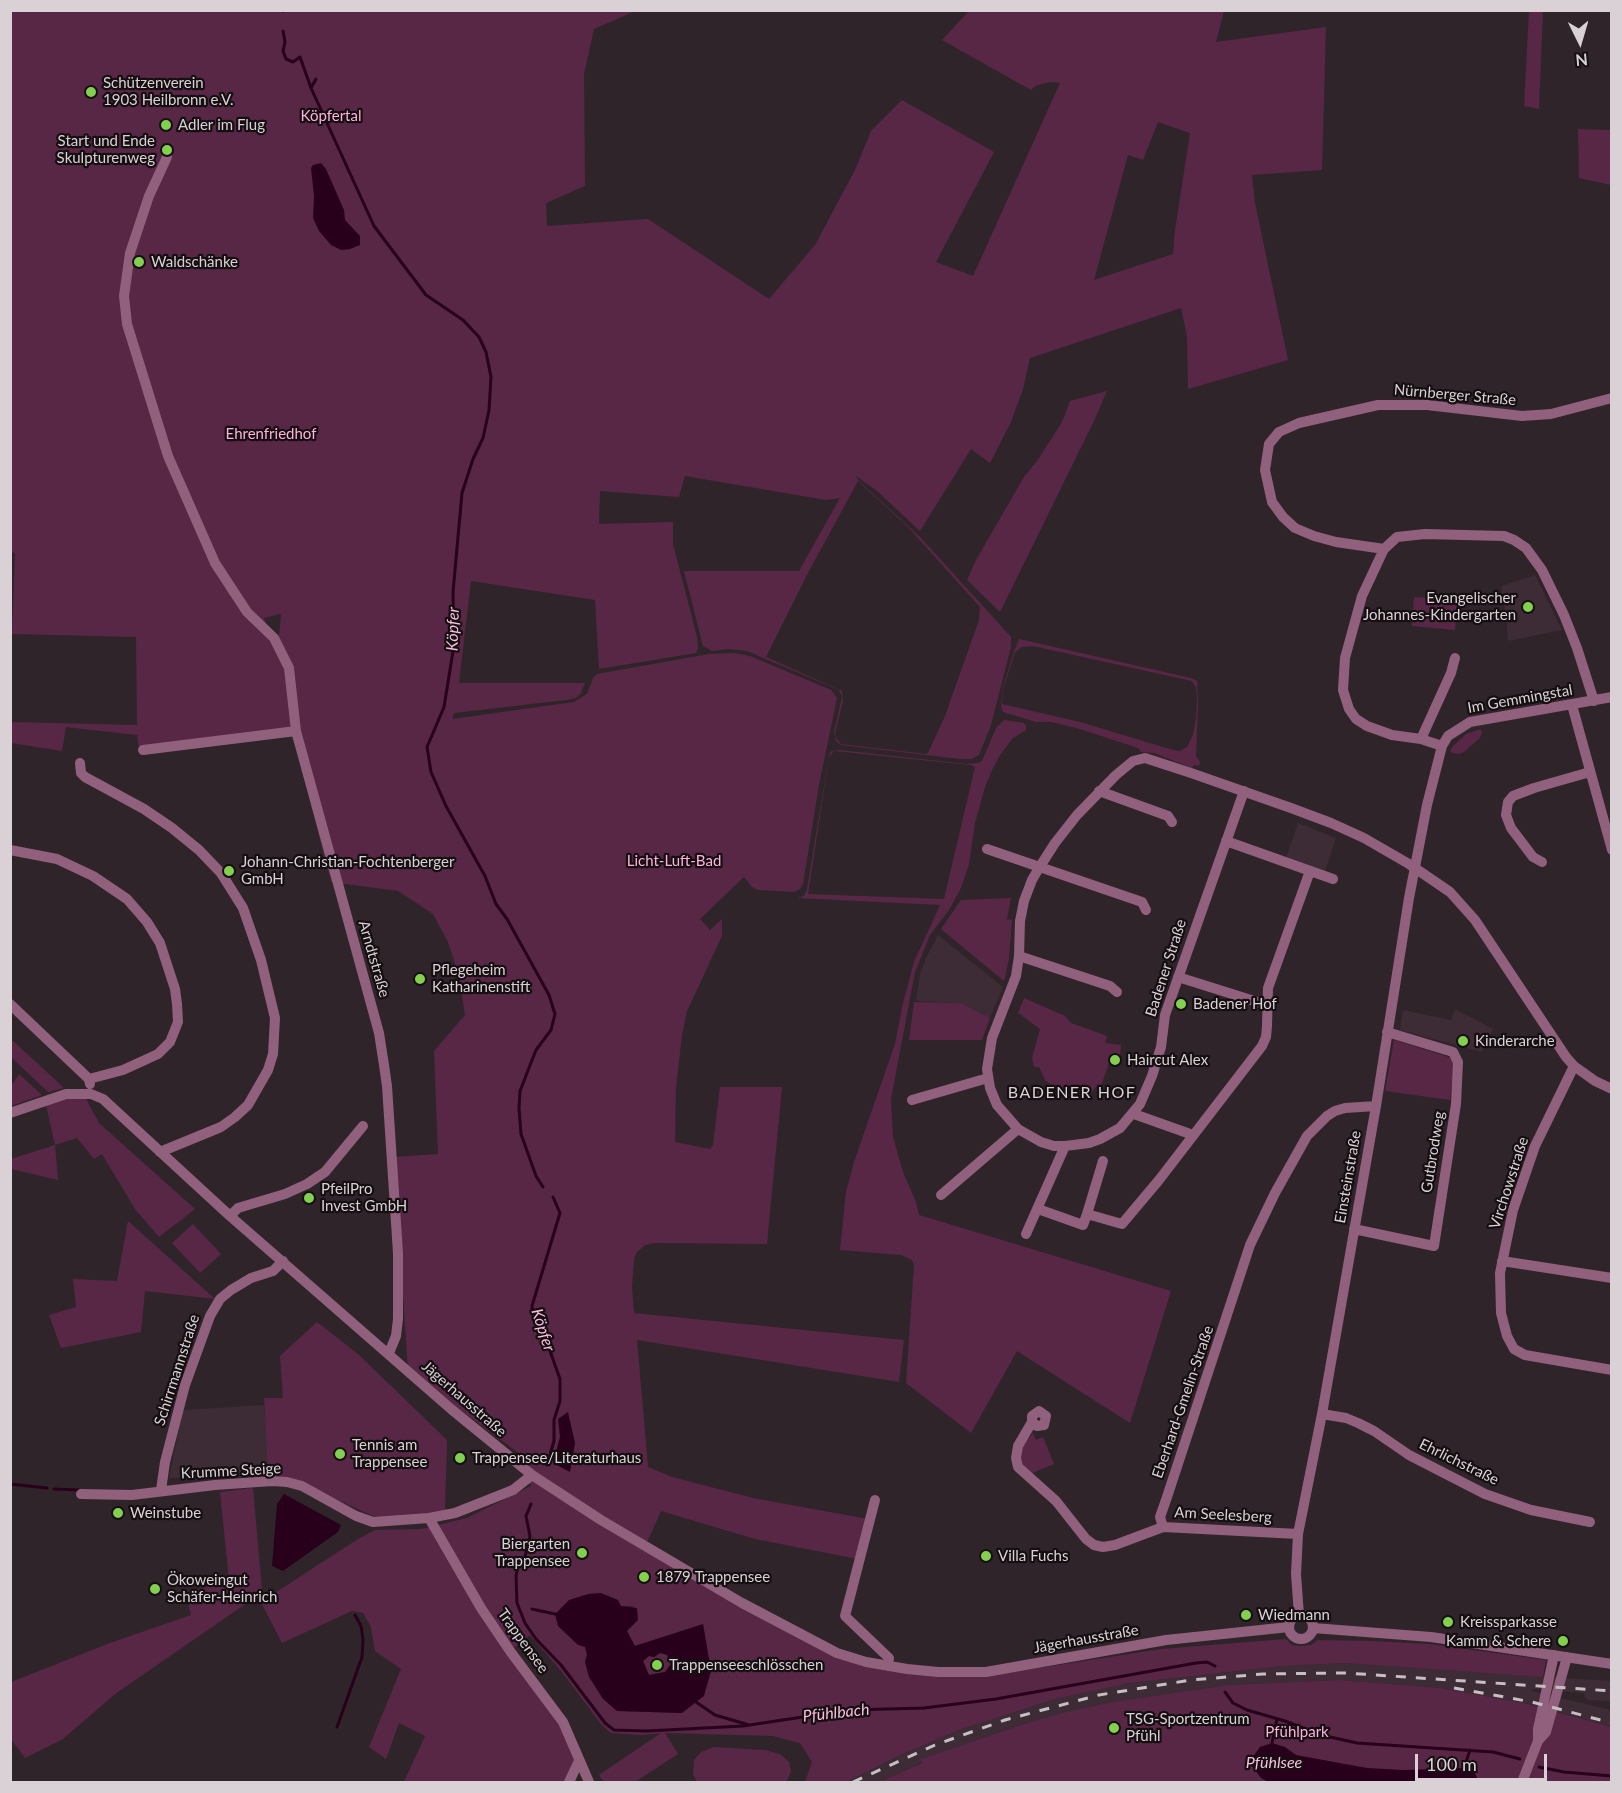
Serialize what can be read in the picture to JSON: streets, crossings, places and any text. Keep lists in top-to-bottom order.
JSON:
{
  "streets": {
    "street": [
      "Nürnberger Straße",
      "Im Gemmingstal",
      "Arndtstraße",
      "Badener Straße",
      "Gutbrodweg",
      "Einsteinstraße",
      "Virchowstraße",
      "Schirrmannstraße",
      "Jägerhausstraße",
      "Eberhard-Gmelin-Straße",
      "Ehrlichstraße",
      "Krumme Steige",
      "Am Seelesberg",
      "Trappensee"
    ]
  },
  "crossings": [
    ["Im Gemmingstal", "Einsteinstraße"],
    ["Arndtstraße", "Jägerhausstraße"],
    ["Badener Straße", "Einsteinstraße"],
    ["Badener Straße", "Virchowstraße"],
    ["Gutbrodweg", "Einsteinstraße"],
    ["Einsteinstraße", "Jägerhausstraße"],
    ["Einsteinstraße", "Eberhard-Gmelin-Straße"],
    ["Einsteinstraße", "Ehrlichstraße"],
    ["Einsteinstraße", "Am Seelesberg"],
    ["Schirrmannstraße", "Jägerhausstraße"],
    ["Schirrmannstraße", "Krumme Steige"],
    ["Eberhard-Gmelin-Straße", "Am Seelesberg"],
    ["Krumme Steige", "Trappensee"]
  ],
  "districts": ["BADENER HOF"],
  "water": ["Köpfer", "Pfühlbach", "Pfühlsee"],
  "parks": [
    "Köpfertal",
    "Ehrenfriedhof",
    "Licht-Luft-Bad",
    "Pfühlpark"
  ],
  "places": [
    "Schützenverein 1903 Heilbronn e.V.",
    "Adler im Flug",
    "Start und Ende Skulpturenweg",
    "Waldschänke",
    "Evangelischer Johannes-Kindergarten",
    "Johann-Christian-Fochtenberger GmbH",
    "Pflegeheim Katharinenstift",
    "Badener Hof",
    "Kinderarche",
    "Haircut Alex",
    "PfeilPro Invest GmbH",
    "Tennis am Trappensee",
    "Trappensee/Literaturhaus",
    "Weinstube",
    "Biergarten Trappensee",
    "Villa Fuchs",
    "1879 Trappensee",
    "Ökoweingut Schäfer-Heinrich",
    "Wiedmann",
    "Kreissparkasse",
    "Kamm & Schere",
    "Trappenseeschlösschen",
    "TSG-Sportzentrum Pfühl"
  ],
  "scale_bar": "100 m",
  "north": "bottom"
}
